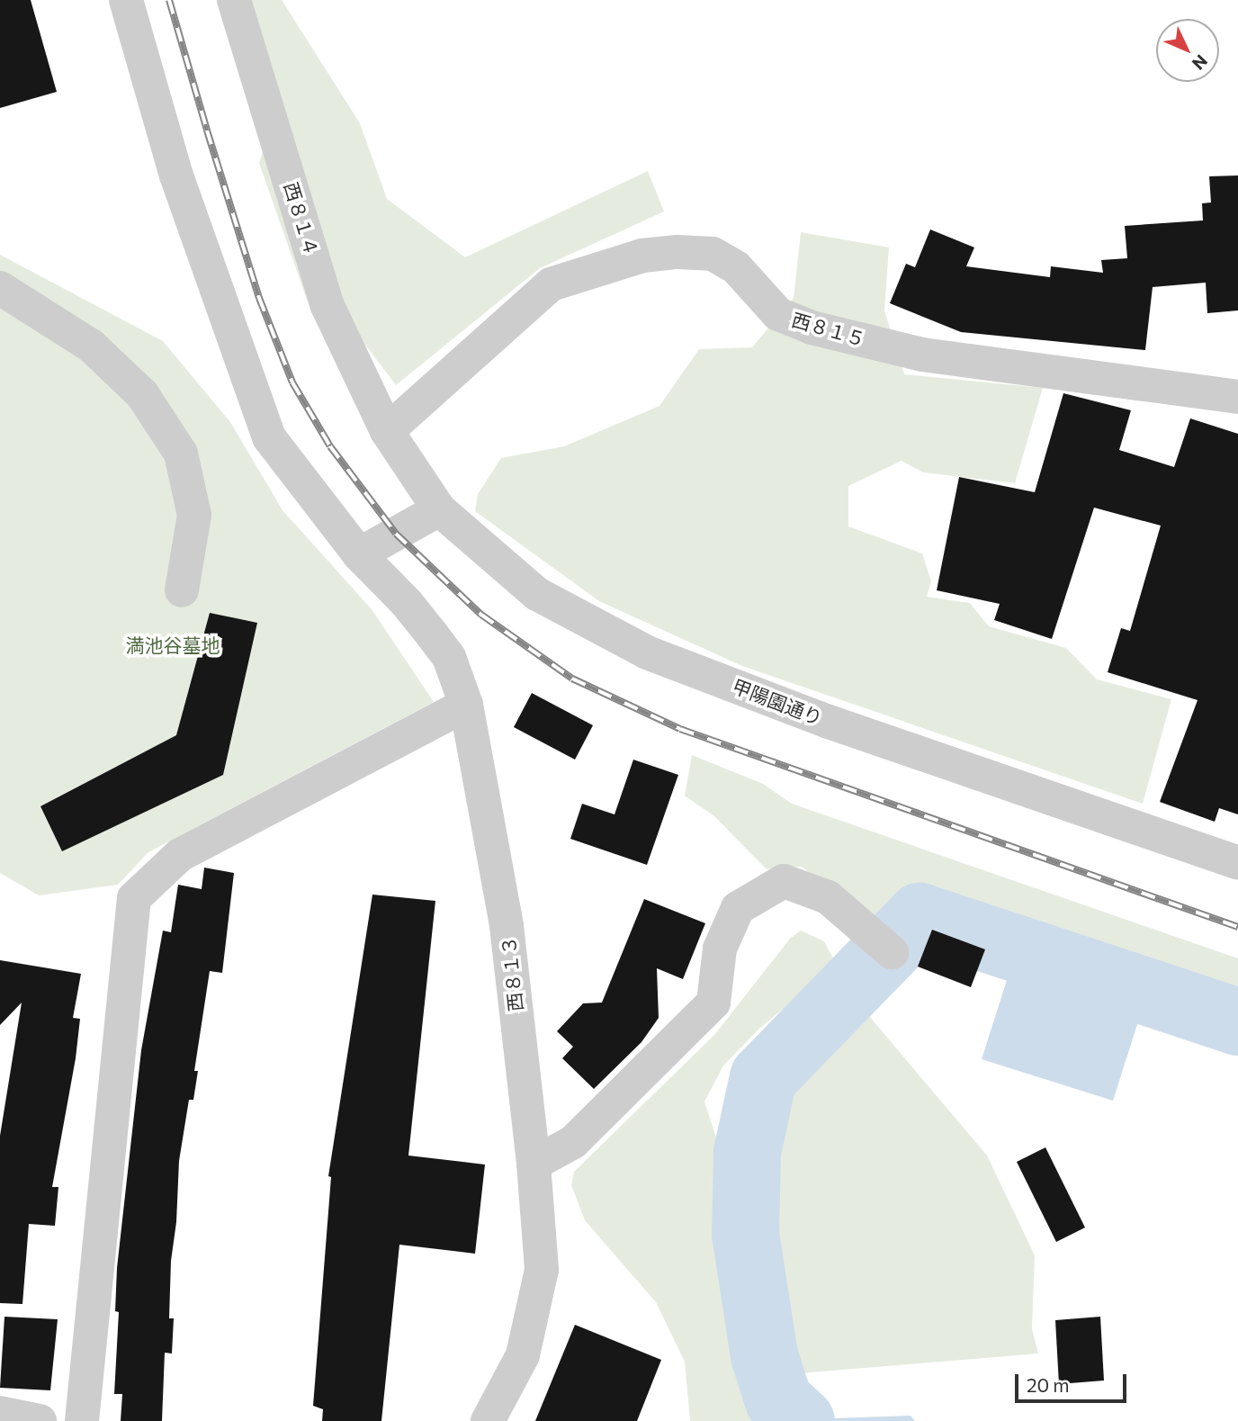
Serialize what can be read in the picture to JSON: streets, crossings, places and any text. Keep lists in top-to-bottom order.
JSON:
{
  "streets": {
    "street": [
      "西８１４",
      "西８１５",
      "甲陽園通り",
      "西８１３"
    ]
  },
  "crossings": [
    ["西８１４", "西８１５"],
    ["西８１４", "甲陽園通り"],
    ["西８１５", "甲陽園通り"]
  ],
  "parks": ["満池谷墓地"],
  "scale_bar": "20 m",
  "north": "bottom right"
}
